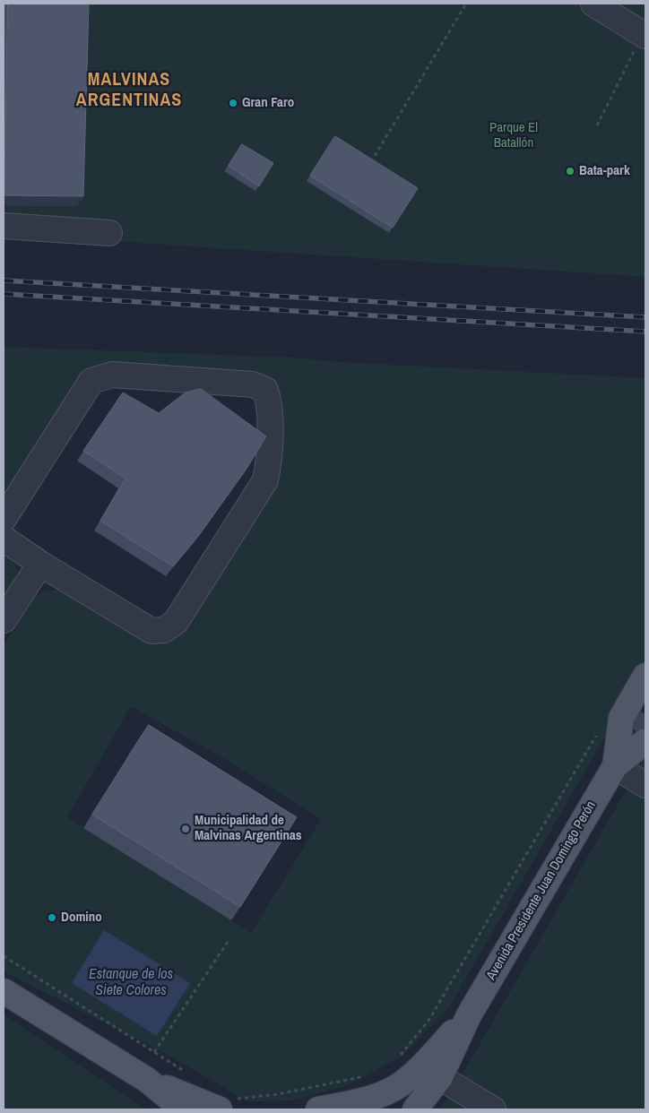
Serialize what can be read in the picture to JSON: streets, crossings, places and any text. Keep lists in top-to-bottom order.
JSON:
{
  "streets": {
    "main road": ["Avenida Presidente Juan Domingo Perón"]
  },
  "districts": ["MALVINAS ARGENTINAS"],
  "water": ["Estanque de los Siete Colores"],
  "parks": ["Parque El Batallón"],
  "places": [
    "Gran Faro",
    "Bata-park",
    "Municipalidad de Malvinas Argentinas",
    "Domino"
  ]
}
